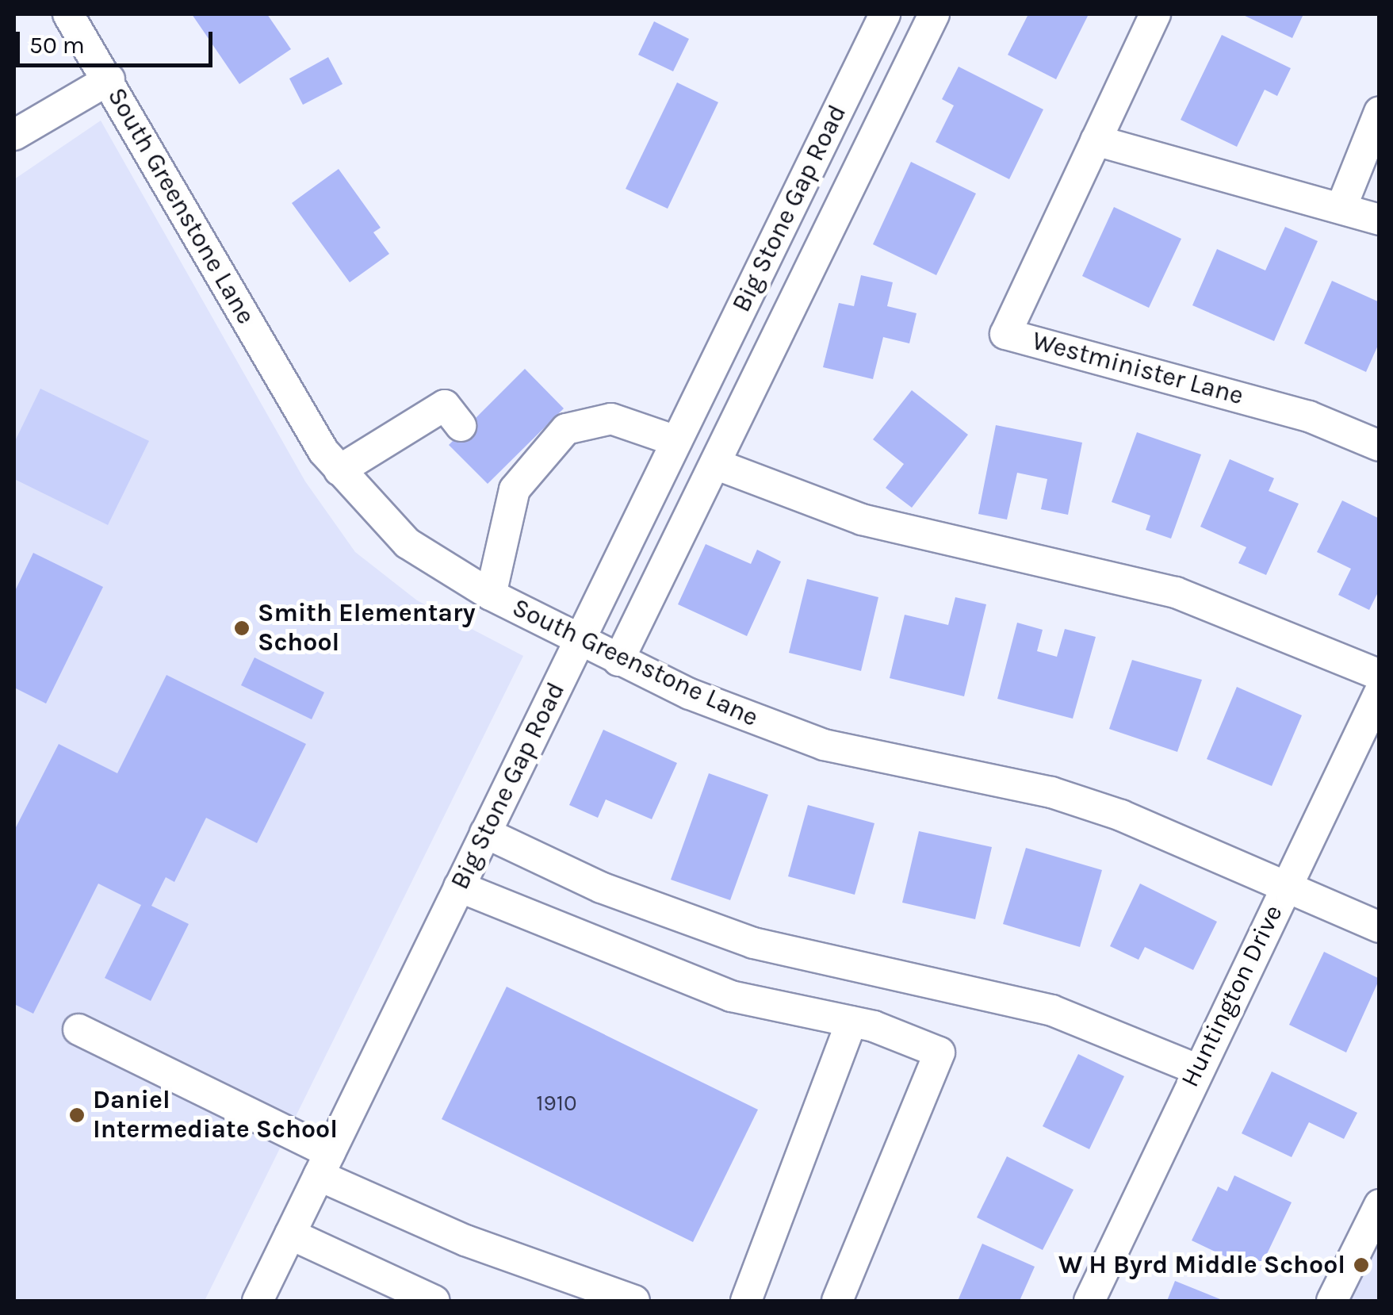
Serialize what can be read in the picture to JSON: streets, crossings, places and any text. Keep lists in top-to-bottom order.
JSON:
{
  "streets": {
    "street": [
      "South Greenstone Lane",
      "Big Stone Gap Road",
      "Westminister Lane",
      "Huntington Drive"
    ]
  },
  "crossings": [
    ["South Greenstone Lane", "Big Stone Gap Road"],
    ["South Greenstone Lane", "Huntington Drive"]
  ],
  "places": ["Smith Elementary School", "Daniel Intermediate School", "W H Byrd Middle School"],
  "house_numbers": ["1910"],
  "scale_bar": "50 m"
}
